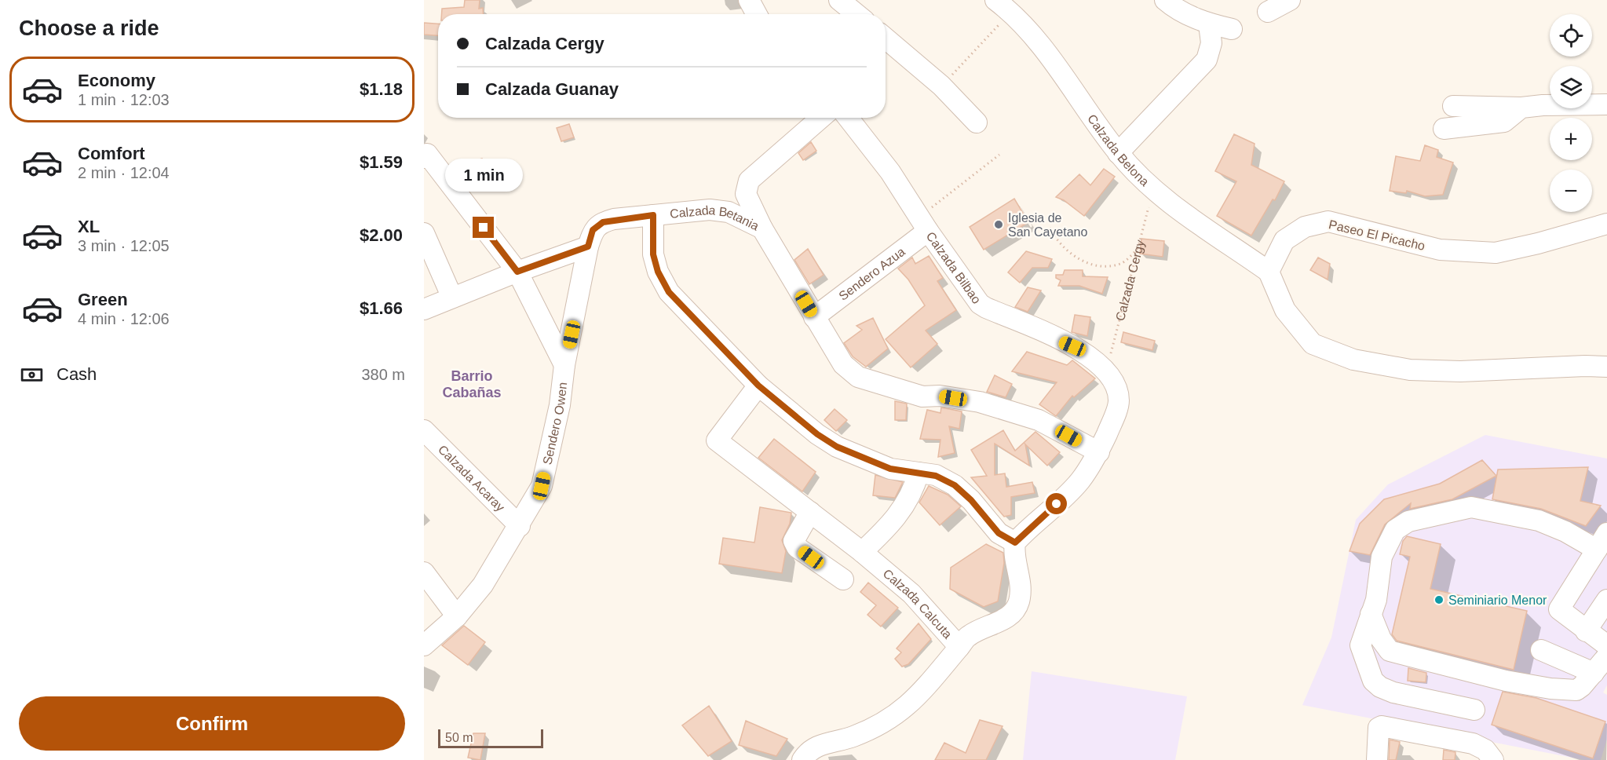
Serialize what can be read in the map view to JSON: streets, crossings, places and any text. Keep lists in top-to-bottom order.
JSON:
{
  "streets": {
    "street": [
      "Calzada Belona",
      "Calzada Betania",
      "Paseo El Picacho",
      "Calzada Bilbao",
      "Sendero Azua",
      "Sendero Owen",
      "Calzada Acaray",
      "Calzada Calcuta"
    ],
    "path": ["Calzada Cergy"]
  },
  "crossings": [
    ["Calzada Belona", "Paseo El Picacho"],
    ["Calzada Belona", "Calzada Cergy"],
    ["Calzada Betania", "Calzada Bilbao"],
    ["Calzada Betania", "Sendero Azua"],
    ["Calzada Betania", "Sendero Owen"],
    ["Calzada Bilbao", "Sendero Azua"],
    ["Calzada Bilbao", "Calzada Cergy"],
    ["Sendero Owen", "Calzada Acaray"]
  ],
  "districts": ["Barrio Cabañas"],
  "places": ["Iglesia de San Cayetano", "Seminiario Menor"],
  "scale_bar": "50 m",
  "page": {
    "heading": "Choose a ride",
    "map_buttons": ["+", "−"],
    "banner": ["Calzada Cergy", "Calzada Guanay"],
    "list": [
      {
        "name": "Economy",
        "note": "1 min · 12:03",
        "value": "$1.18"
      },
      {
        "name": "Comfort",
        "note": "2 min · 12:04",
        "value": "$1.59"
      },
      {
        "name": "XL",
        "note": "3 min · 12:05",
        "value": "$2.00"
      },
      {
        "name": "Green",
        "note": "4 min · 12:06",
        "value": "$1.66"
      }
    ],
    "bubble": "1 min",
    "pay": ["Cash", "380 m"],
    "buttons": "Confirm",
    "scale": "50 m"
  }
}
